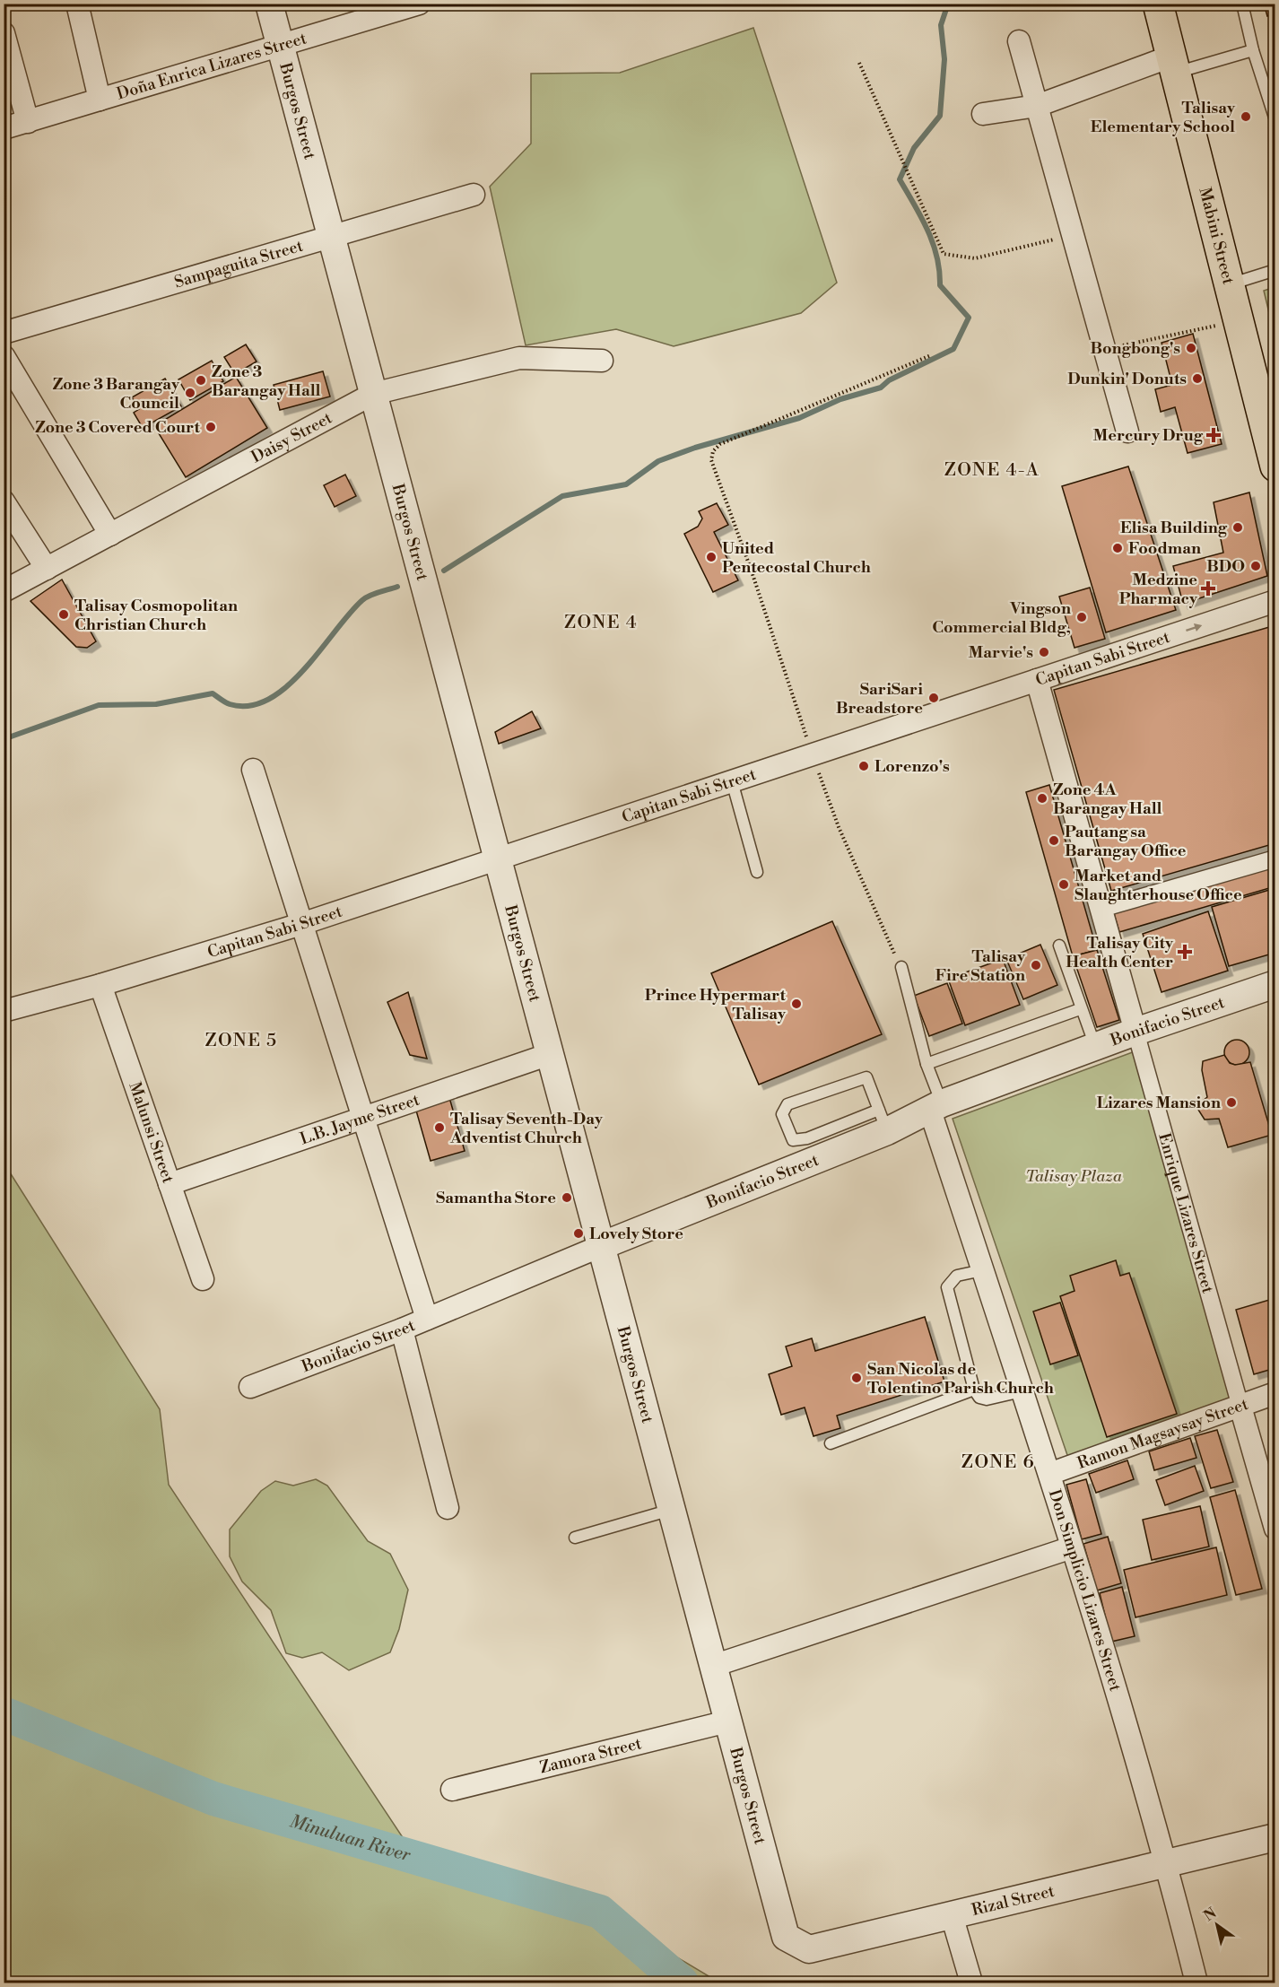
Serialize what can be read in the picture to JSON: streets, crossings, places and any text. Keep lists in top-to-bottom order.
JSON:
{
  "streets": {
    "main road": ["Mabini Street"],
    "street": [
      "Doña Enrica Lizares Street",
      "Burgos Street",
      "Sampaguita Street",
      "Daisy Street",
      "Capitan Sabi Street",
      "Bonifacio Street",
      "L.B. Jayme Street",
      "Malunsi Street",
      "Enrique Lizares Street",
      "Ramon Magsaysay Street",
      "Don Simplicio Lizares Street",
      "Zamora Street",
      "Rizal Street"
    ]
  },
  "crossings": [
    ["Doña Enrica Lizares Street", "Burgos Street"],
    ["Burgos Street", "Sampaguita Street"],
    ["Burgos Street", "Daisy Street"],
    ["Burgos Street", "Capitan Sabi Street"],
    ["Burgos Street", "Bonifacio Street"],
    ["Burgos Street", "L.B. Jayme Street"],
    ["Burgos Street", "Zamora Street"],
    ["Burgos Street", "Rizal Street"],
    ["Capitan Sabi Street", "Malunsi Street"],
    ["Capitan Sabi Street", "Enrique Lizares Street"],
    ["Bonifacio Street", "Enrique Lizares Street"],
    ["Bonifacio Street", "Don Simplicio Lizares Street"],
    ["L.B. Jayme Street", "Malunsi Street"],
    ["Enrique Lizares Street", "Ramon Magsaysay Street"],
    ["Ramon Magsaysay Street", "Don Simplicio Lizares Street"],
    ["Don Simplicio Lizares Street", "Rizal Street"]
  ],
  "districts": [
    "ZONE 4-A",
    "ZONE 4",
    "ZONE 5",
    "ZONE 6"
  ],
  "water": ["Minuluan River"],
  "parks": ["Talisay Plaza"],
  "places": {
    "other": [
      "Talisay Elementary School",
      "Bongbong's",
      "Dunkin' Donuts",
      "Zone 3 Barangay Hall",
      "Zone 3 Barangay Council",
      "Zone 3 Covered Court",
      "Elisa Building",
      "Foodman",
      "United Pentecostal Church",
      "BDO",
      "Talisay Cosmopolitan Christian Church",
      "Vingson Commercial Bldg,",
      "Marvie's",
      "SariSari Breadstore",
      "Lorenzo's",
      "Zone 4A Barangay Hall",
      "Pautang sa Barangay Office",
      "Market and Slaughterhouse Office",
      "Talisay Fire Station",
      "Prince Hypermart Talisay",
      "Lizares Mansion",
      "Talisay Seventh-Day Adventist Church",
      "Samantha Store",
      "Lovely Store",
      "San Nicolas de Tolentino Parish Church"
    ],
    "health": ["Mercury Drug", "Medzine Pharmacy", "Talisay City Health Center"]
  },
  "north": "top left"
}
